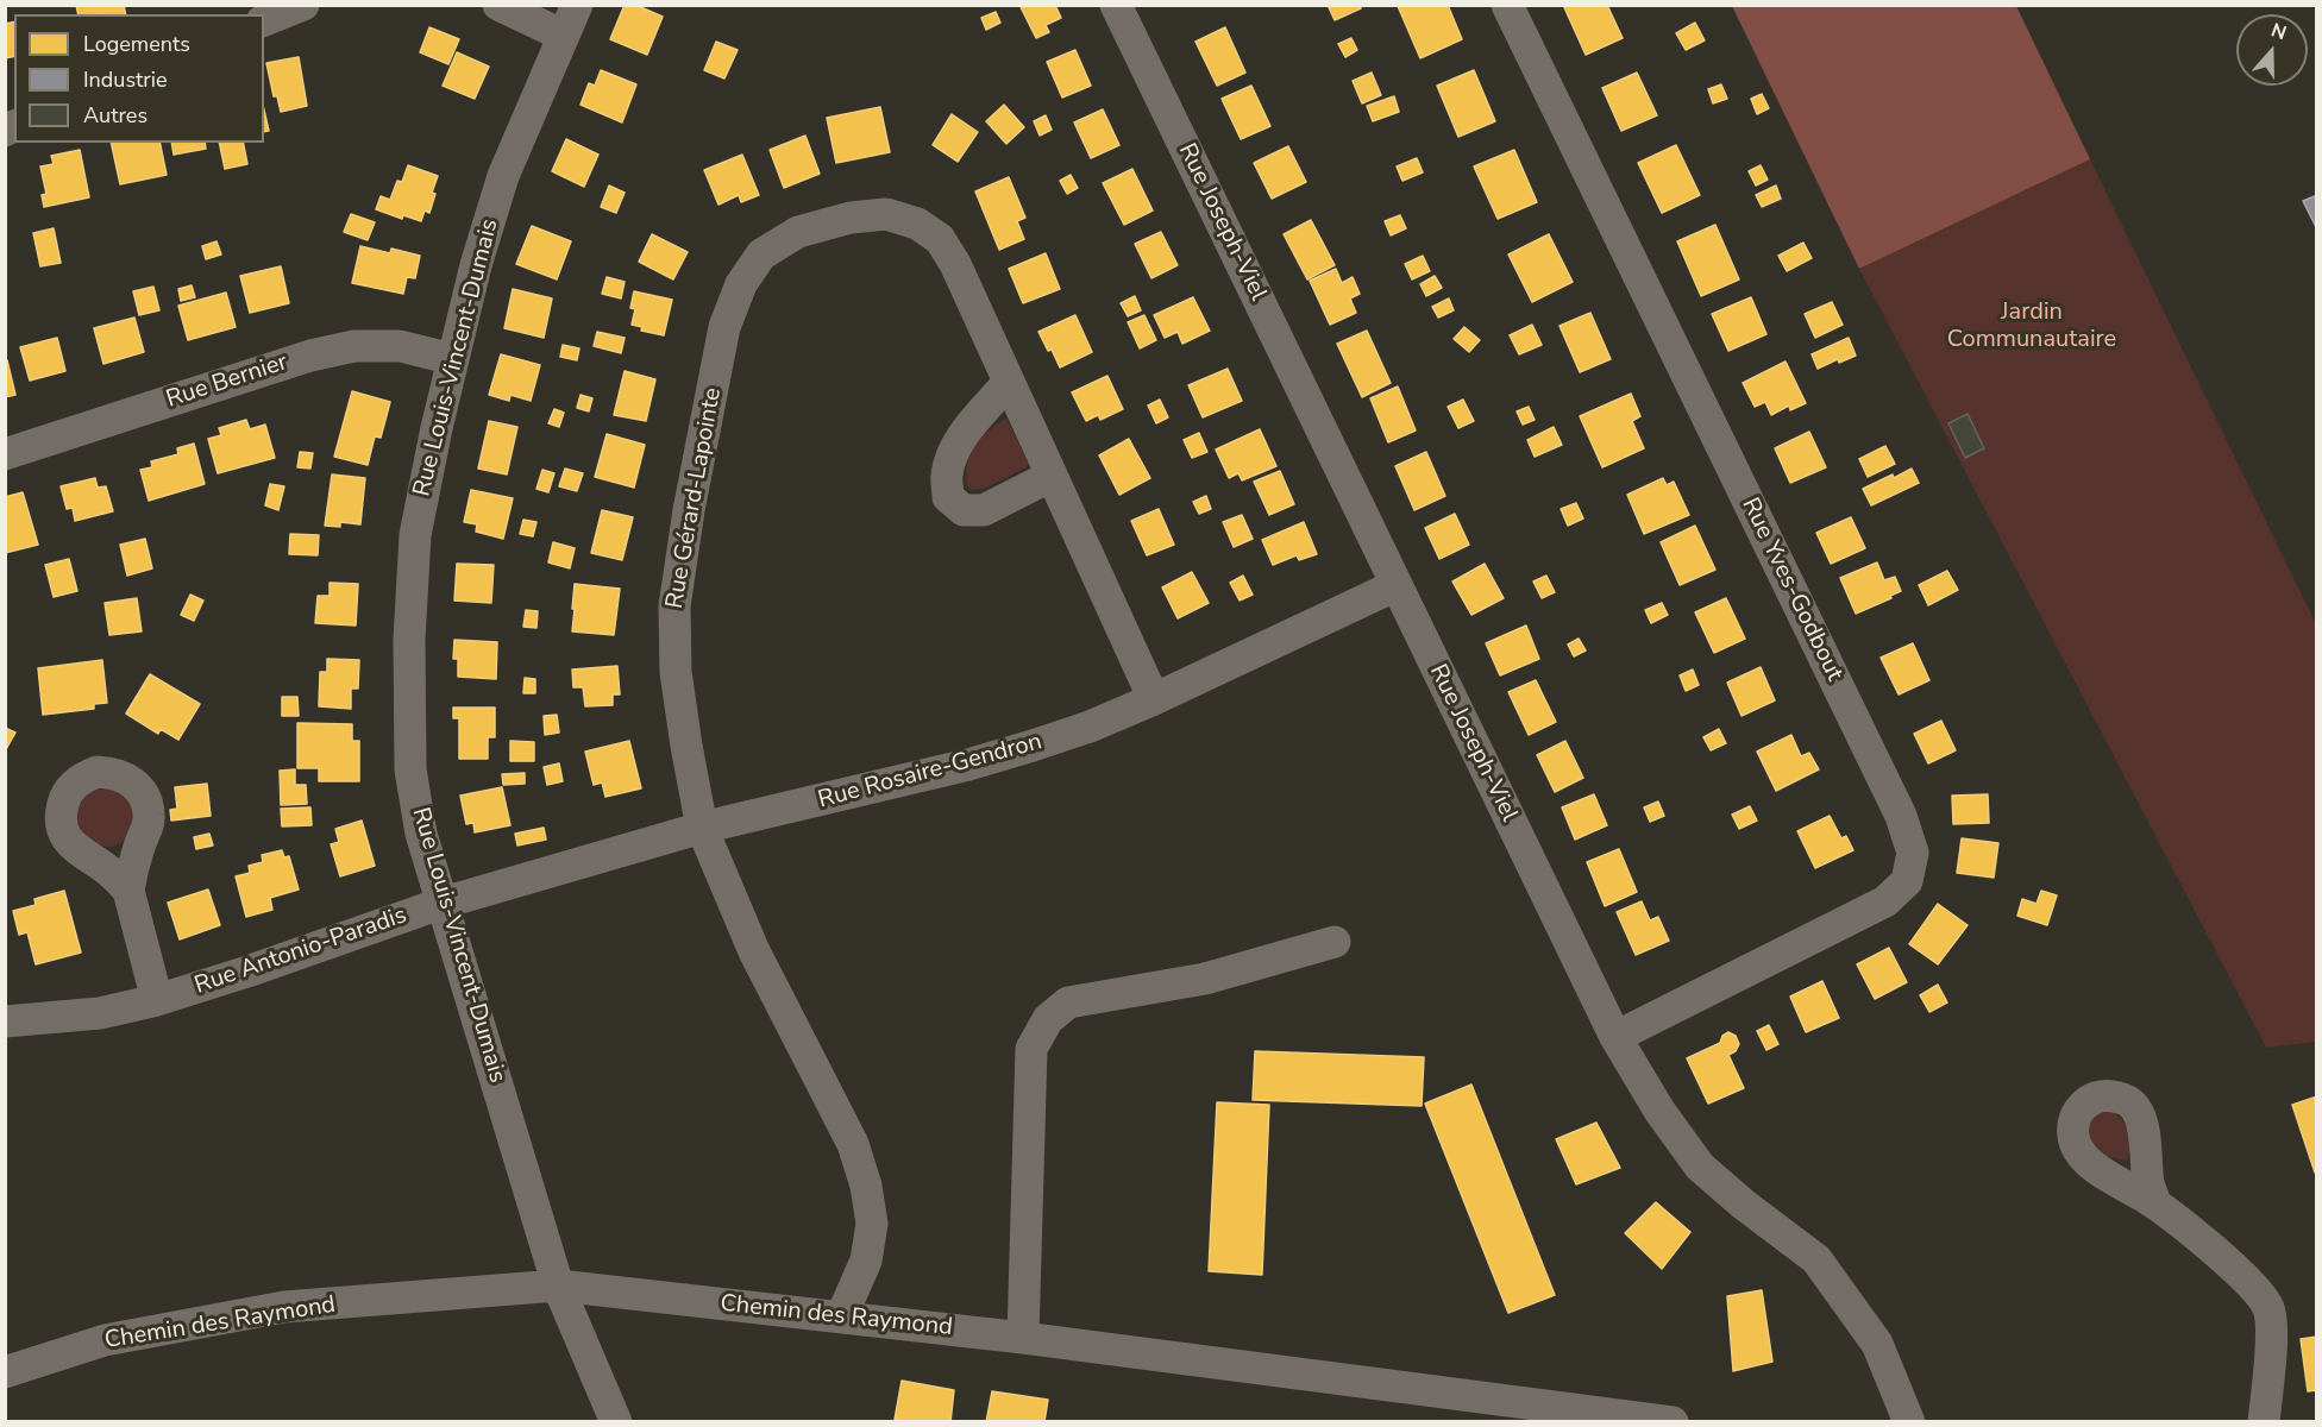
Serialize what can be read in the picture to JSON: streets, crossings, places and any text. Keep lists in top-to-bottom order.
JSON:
{
  "streets": {
    "street": [
      "Rue Joseph-Viel",
      "Rue Louis-Vincent-Dumais",
      "Rue Bernier",
      "Rue Gérard-Lapointe",
      "Rue Yves-Godbout",
      "Rue Rosaire-Gendron",
      "Rue Antonio-Paradis",
      "Chemin des Raymond"
    ]
  },
  "crossings": [
    ["Rue Joseph-Viel", "Rue Yves-Godbout"],
    ["Rue Joseph-Viel", "Rue Rosaire-Gendron"],
    ["Rue Louis-Vincent-Dumais", "Rue Bernier"],
    ["Rue Louis-Vincent-Dumais", "Rue Rosaire-Gendron"],
    ["Rue Louis-Vincent-Dumais", "Rue Antonio-Paradis"],
    ["Rue Louis-Vincent-Dumais", "Chemin des Raymond"],
    ["Rue Gérard-Lapointe", "Rue Rosaire-Gendron"],
    ["Rue Gérard-Lapointe", "Chemin des Raymond"],
    ["Rue Rosaire-Gendron", "Rue Antonio-Paradis"]
  ],
  "parks": ["Jardin Communautaire"],
  "legend": ["Logements", "Industrie", "Autres"],
  "north": "top"
}
